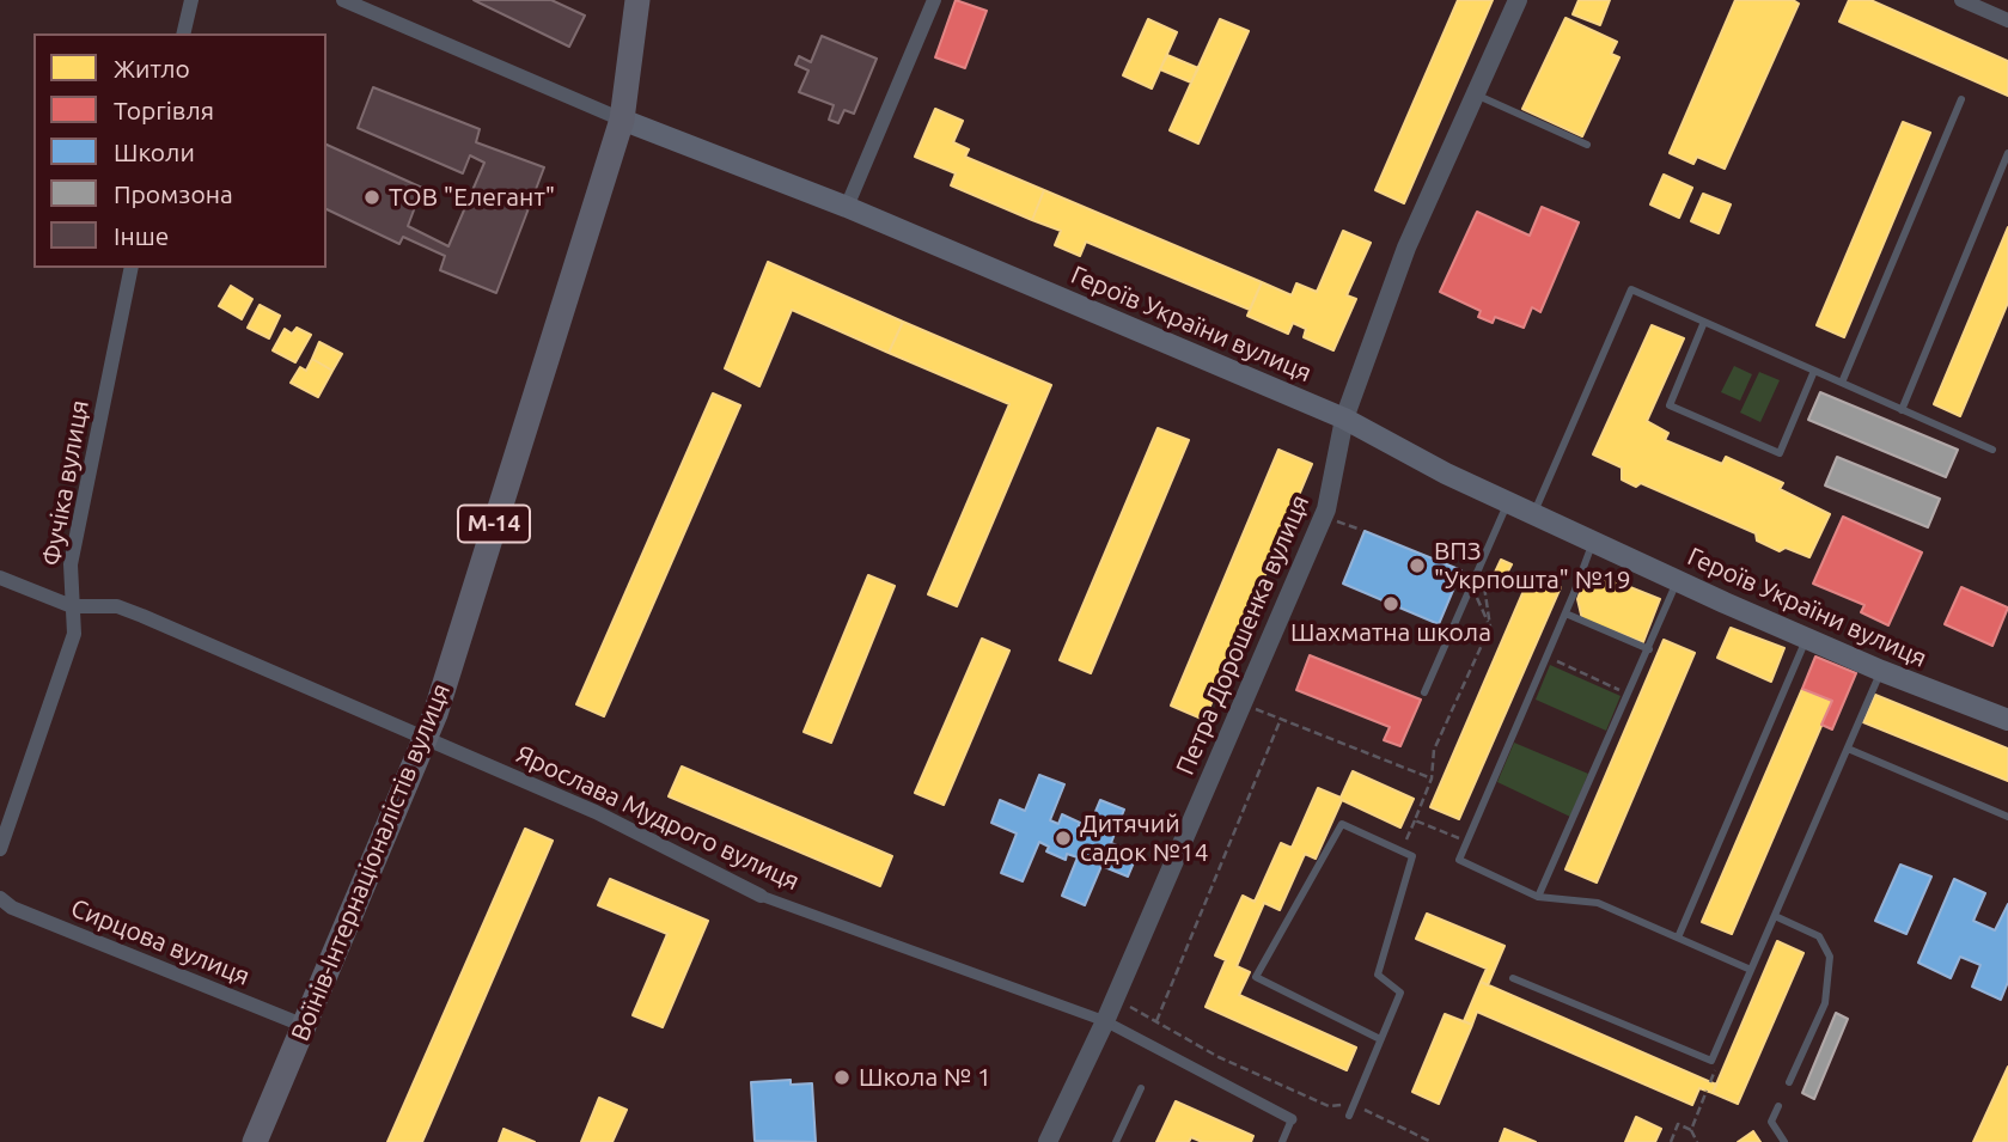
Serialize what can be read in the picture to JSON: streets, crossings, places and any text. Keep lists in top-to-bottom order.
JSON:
{
  "streets": {
    "highway": ["М-14", "Воїнів-Інтернаціоналістів вулиця"],
    "main road": ["Героїв України вулиця"],
    "street": [
      "Фучіка вулиця",
      "Петра Дорошенка вулиця",
      "Ярослава Мудрого вулиця",
      "Сирцова вулиця"
    ]
  },
  "crossings": [
    ["Героїв України вулиця", "Петра Дорошенка вулиця"],
    ["Героїв України вулиця", "Воїнів-Інтернаціоналістів вулиця"],
    ["Фучіка вулиця", "Ярослава Мудрого вулиця"],
    ["Петра Дорошенка вулиця", "Ярослава Мудрого вулиця"],
    ["Ярослава Мудрого вулиця", "Воїнів-Інтернаціоналістів вулиця"],
    ["Воїнів-Інтернаціоналістів вулиця", "Сирцова вулиця"]
  ],
  "places": [
    "ТОВ \"Елегант\"",
    "ВПЗ \"Укрпошта\" №19",
    "Шахматна школа",
    "Дитячий садок №14",
    "Школа № 1"
  ],
  "legend": [
    "Житло",
    "Торгівля",
    "Школи",
    "Промзона",
    "Інше"
  ]
}
